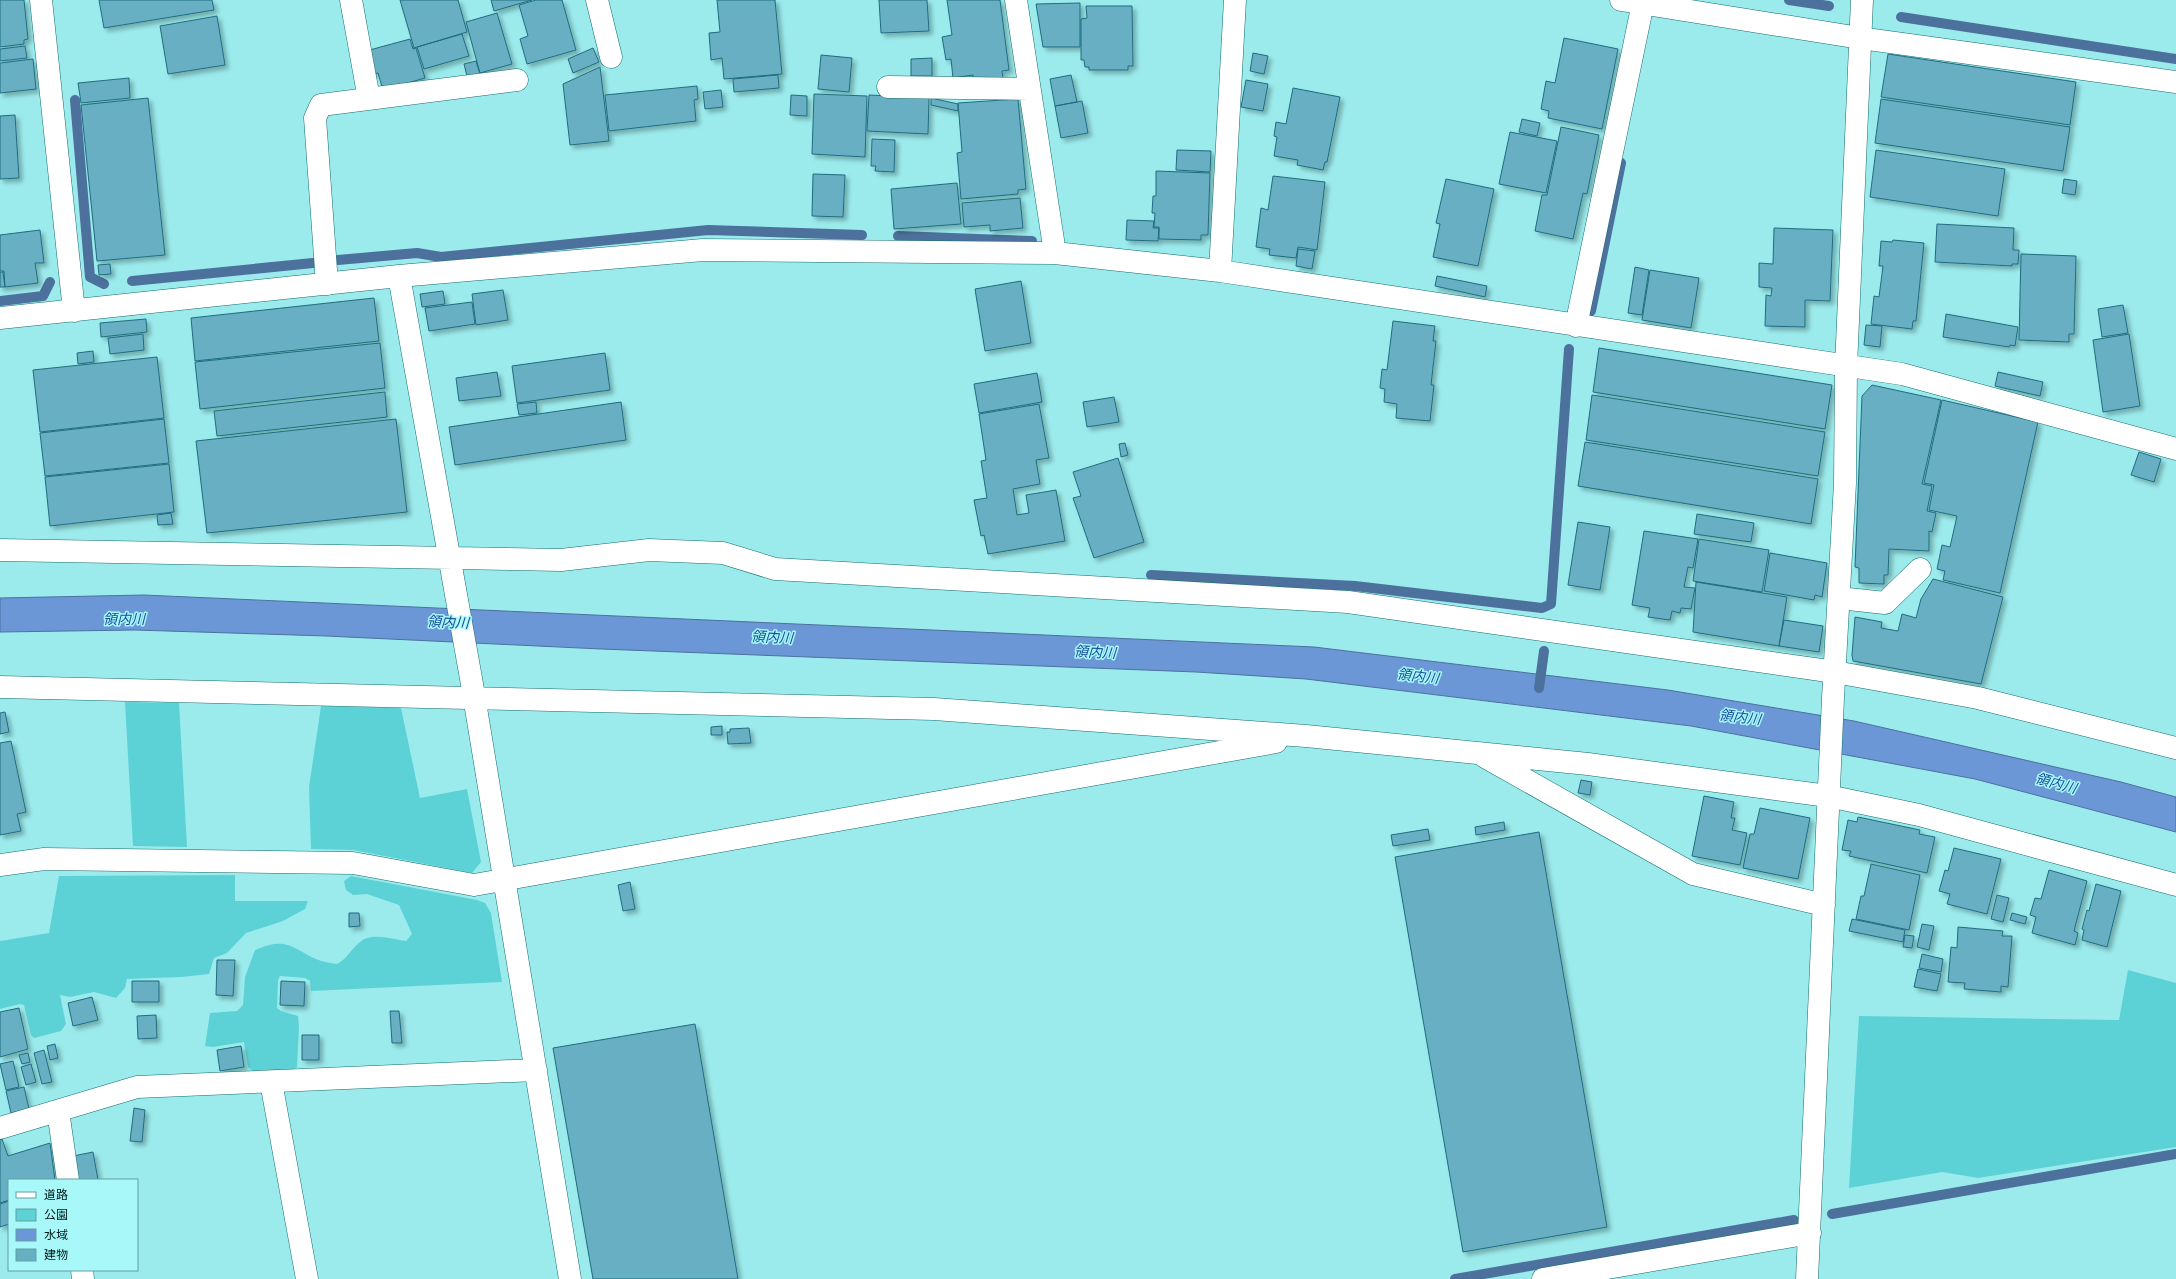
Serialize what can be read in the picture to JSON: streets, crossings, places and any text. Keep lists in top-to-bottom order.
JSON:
{
  "water": ["領内川"],
  "legend": [
    "道路",
    "公園",
    "水域",
    "建物"
  ]
}
